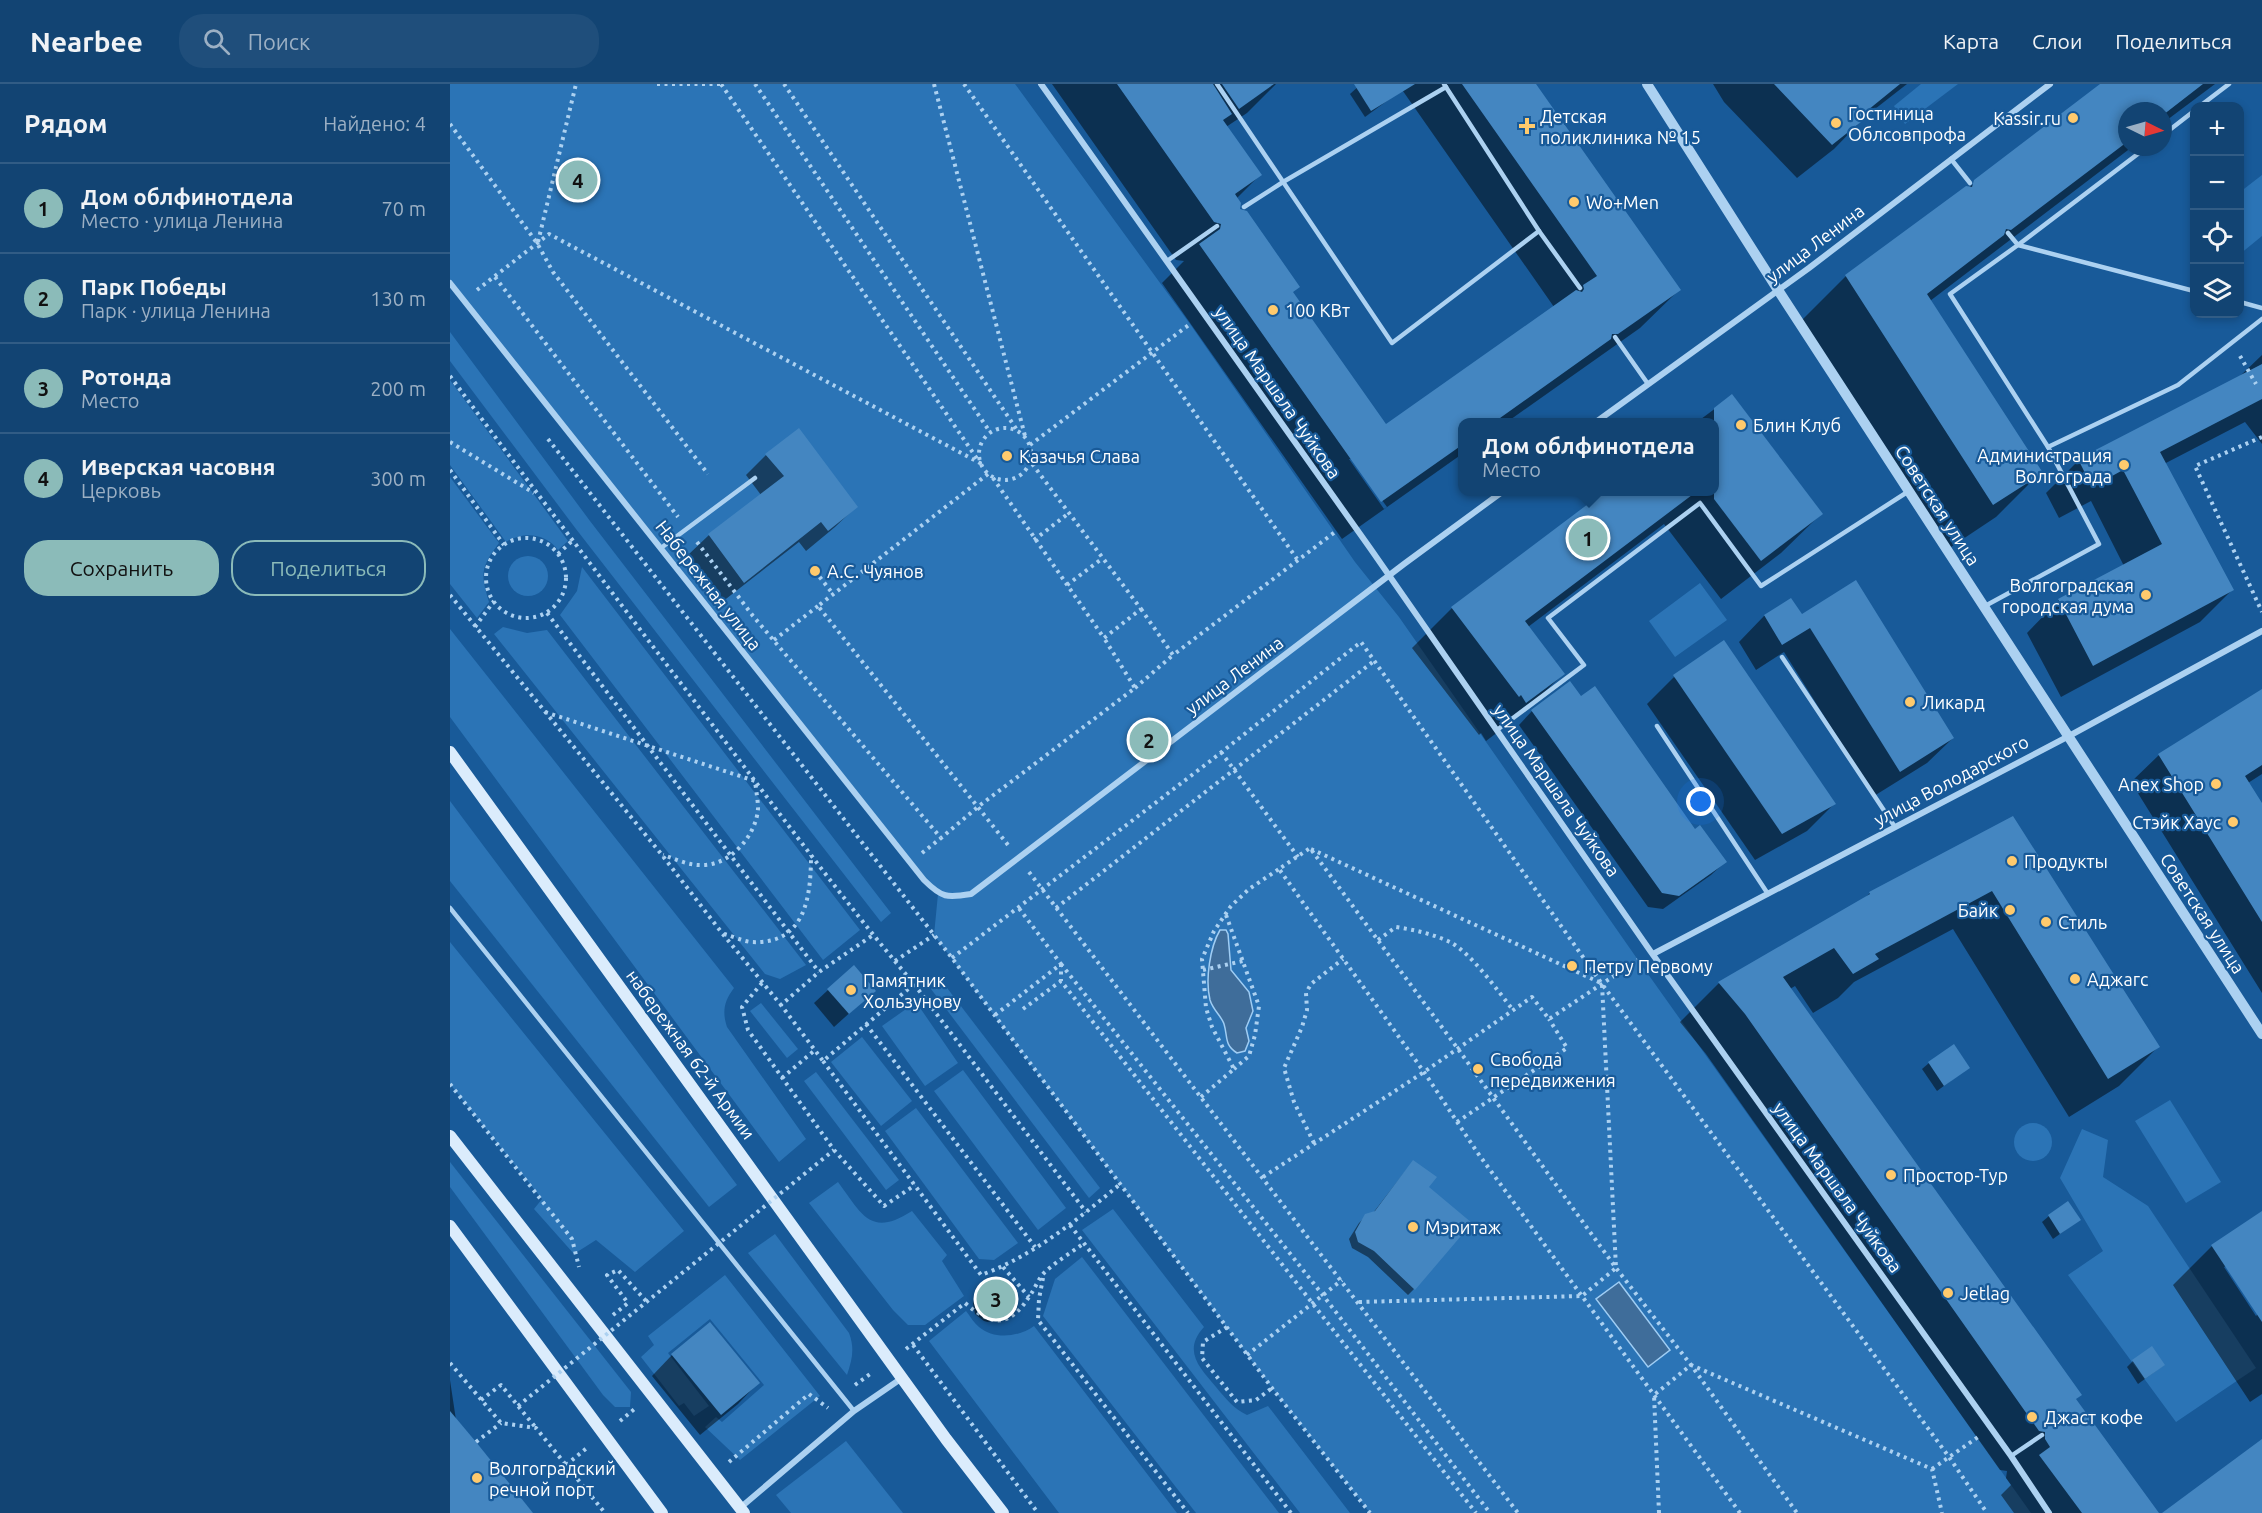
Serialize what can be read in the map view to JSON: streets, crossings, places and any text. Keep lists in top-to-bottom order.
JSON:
{
  "streets": {
    "main road": ["набережная 62-й Армии"],
    "street": [
      "улица Ленина",
      "улица Маршала Чуйкова",
      "Советская улица",
      "Набережная улица",
      "улица Володарского"
    ]
  },
  "crossings": [
    ["улица Ленина", "улица Маршала Чуйкова"],
    ["улица Ленина", "Советская улица"],
    ["улица Ленина", "Набережная улица"],
    ["улица Маршала Чуйкова", "улица Володарского"],
    ["Советская улица", "улица Володарского"]
  ],
  "places": {
    "other": [
      "Kassir.ru",
      "Гостиница Облсовпрофа",
      "Wo+Men",
      "100 КВт",
      "Блин Клуб",
      "Казачья Слава",
      "Администрация Волгограда",
      "А.С. Чуянов",
      "Волгоградская городская дума",
      "Ликард",
      "Anex Shop",
      "Стэйк Хаус",
      "Продукты",
      "Байк",
      "Стиль",
      "Петру Первому",
      "Аджагс",
      "Памятник Хользунову",
      "Свобода передвижения",
      "Простор-Тур",
      "Мэритаж",
      "Jetlag",
      "Джаст кофе",
      "Волгоградский речной порт"
    ],
    "health": ["Детская поликлиника № 15"]
  },
  "north": "right",
  "page": {
    "header": "Nearbee",
    "search": "Поиск",
    "nav": ["Карта", "Слои", "Поделиться"],
    "heading": ["Рядом", "Найдено: 4"],
    "map_buttons": ["+", "−"],
    "pins": [
      "4",
      "1",
      "2",
      "3"
    ],
    "list": [
      {
        "mark": "1",
        "name": "Дом облфинотдела",
        "note": "Место · улица Ленина",
        "value": "70 m"
      },
      {
        "mark": "2",
        "name": "Парк Победы",
        "note": "Парк · улица Ленина",
        "value": "130 m"
      },
      {
        "mark": "3",
        "name": "Ротонда",
        "note": "Место",
        "value": "200 m"
      },
      {
        "mark": "4",
        "name": "Иверская часовня",
        "note": "Церковь",
        "value": "300 m"
      }
    ],
    "popup": ["Дом облфинотдела", "Место"],
    "buttons": ["Сохранить", "Поделиться"]
  }
}
